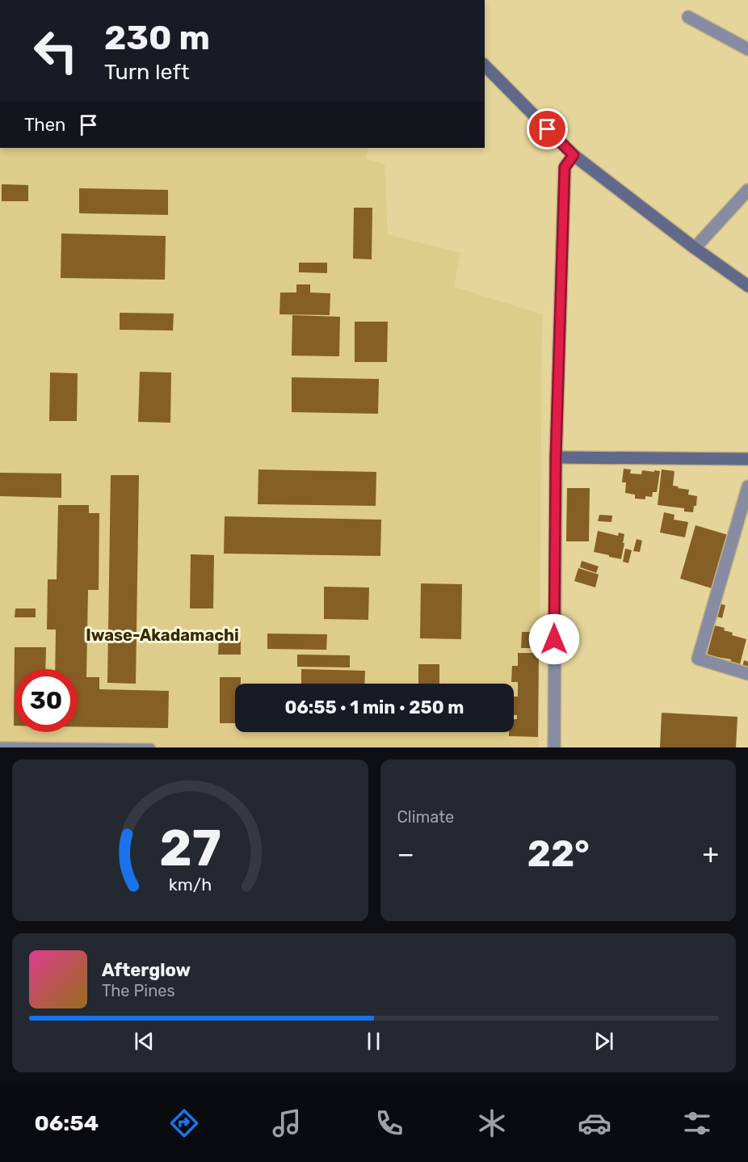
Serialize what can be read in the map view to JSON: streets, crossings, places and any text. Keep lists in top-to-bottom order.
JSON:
{
  "districts": ["Iwase-Akadamachi"],
  "page": {
    "turn": ["230 m", "Turn left"],
    "then": "Then",
    "limit": "30",
    "trip": "06:55 · 1 min · 250 m",
    "tile": "Climate",
    "heat": ["−", "22°", "+"],
    "song": ["Afterglow", "The Pines"],
    "tabs": "06:54",
    "gauge": ["27", "km/h"]
  }
}
